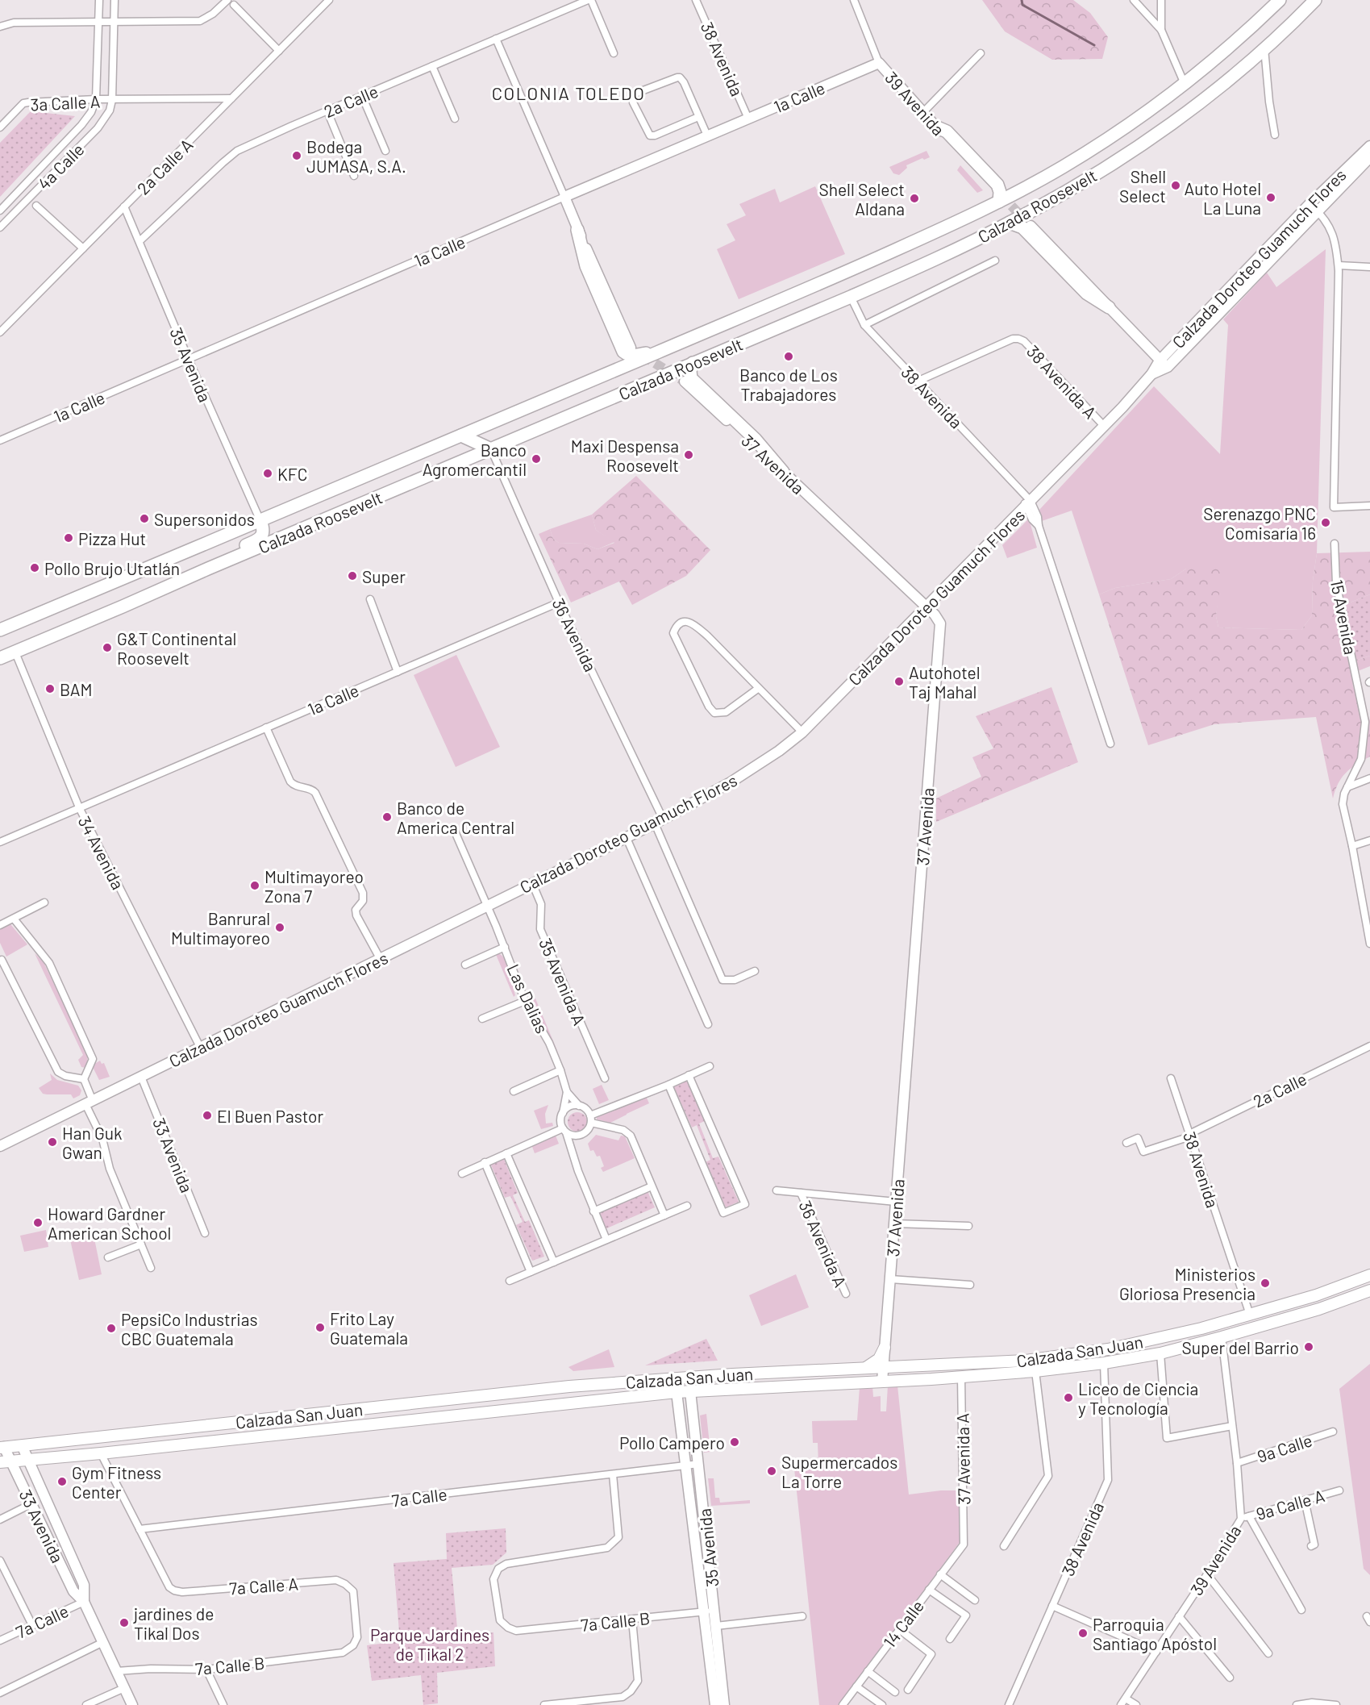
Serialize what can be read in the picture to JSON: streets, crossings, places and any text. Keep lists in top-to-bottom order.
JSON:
{
  "streets": {
    "highway": ["Calzada Roosevelt"],
    "main road": ["Calzada San Juan"],
    "street": [
      "38 Avenida",
      "1a Calle",
      "2a Calle",
      "3a Calle A",
      "39 Avenida",
      "4a Calle",
      "2a Calle A",
      "Calzada Doroteo Guamuch Flores",
      "35 Avenida",
      "38 Avenida A",
      "37 Avenida",
      "15 Avenida",
      "36 Avenida",
      "34 Avenida",
      "35 Avenida A",
      "Las Dalias",
      "33 Avenida",
      "36 Avenida A",
      "9a Calle",
      "37 Avenida A",
      "7a Calle",
      "9a Calle A",
      "7a Calle A",
      "7a Calle B",
      "14 Calle"
    ]
  },
  "crossings": [
    ["38 Avenida", "1a Calle"],
    ["38 Avenida", "2a Calle"],
    ["38 Avenida", "Calzada Roosevelt"],
    ["38 Avenida", "Calzada Doroteo Guamuch Flores"],
    ["38 Avenida", "38 Avenida A"],
    ["38 Avenida", "Calzada San Juan"],
    ["1a Calle", "39 Avenida"],
    ["1a Calle", "35 Avenida"],
    ["1a Calle", "36 Avenida"],
    ["1a Calle", "34 Avenida"],
    ["2a Calle", "35 Avenida"],
    ["3a Calle A", "4a Calle"],
    ["3a Calle A", "2a Calle A"],
    ["39 Avenida", "Calzada San Juan"],
    ["39 Avenida", "9a Calle"],
    ["39 Avenida", "9a Calle A"],
    ["2a Calle A", "35 Avenida"],
    ["Calzada Roosevelt", "35 Avenida"],
    ["Calzada Roosevelt", "36 Avenida"],
    ["Calzada Roosevelt", "34 Avenida"],
    ["Calzada Doroteo Guamuch Flores", "38 Avenida A"],
    ["Calzada Doroteo Guamuch Flores", "37 Avenida"],
    ["Calzada Doroteo Guamuch Flores", "36 Avenida"],
    ["Calzada Doroteo Guamuch Flores", "34 Avenida"],
    ["Calzada Doroteo Guamuch Flores", "35 Avenida A"],
    ["Calzada Doroteo Guamuch Flores", "Las Dalias"],
    ["Calzada Doroteo Guamuch Flores", "33 Avenida"],
    ["35 Avenida", "Calzada San Juan"],
    ["35 Avenida", "7a Calle"],
    ["35 Avenida", "7a Calle B"],
    ["37 Avenida", "Calzada San Juan"],
    ["33 Avenida", "Calzada San Juan"],
    ["33 Avenida", "7a Calle"],
    ["33 Avenida", "7a Calle B"],
    ["Calzada San Juan", "37 Avenida A"],
    ["37 Avenida A", "14 Calle"],
    ["7a Calle", "7a Calle A"],
    ["7a Calle", "7a Calle B"],
    ["7a Calle A", "7a Calle B"]
  ],
  "districts": ["COLONIA TOLEDO"],
  "parks": ["Parque Jardines de Tikal 2"],
  "places": [
    "Bodega JUMASA, S.A.",
    "Shell Select",
    "Auto Hotel La Luna",
    "Shell Select Aldana",
    "Banco de Los Trabajadores",
    "Maxi Despensa Roosevelt",
    "Banco Agromercantil",
    "KFC",
    "Supersonidos",
    "Serenazgo PNC Comisaría 16",
    "Pizza Hut",
    "Pollo Brujo Utatlán",
    "Super",
    "G&T Continental Roosevelt",
    "Autohotel Taj Mahal",
    "BAM",
    "Banco de America Central",
    "Multimayoreo Zona 7",
    "Banrural Multimayoreo",
    "El Buen Pastor",
    "Han Guk Gwan",
    "Howard Gardner American School",
    "Ministerios Gloriosa Presencia",
    "Frito Lay Guatemala",
    "PepsiCo Industrias CBC Guatemala",
    "Super del Barrio",
    "Liceo de Ciencia y Tecnología",
    "Pollo Campero",
    "Supermercados La Torre",
    "Gym Fitness Center",
    "jardines de Tikal Dos",
    "Parroquia Santiago Apóstol"
  ]
}
